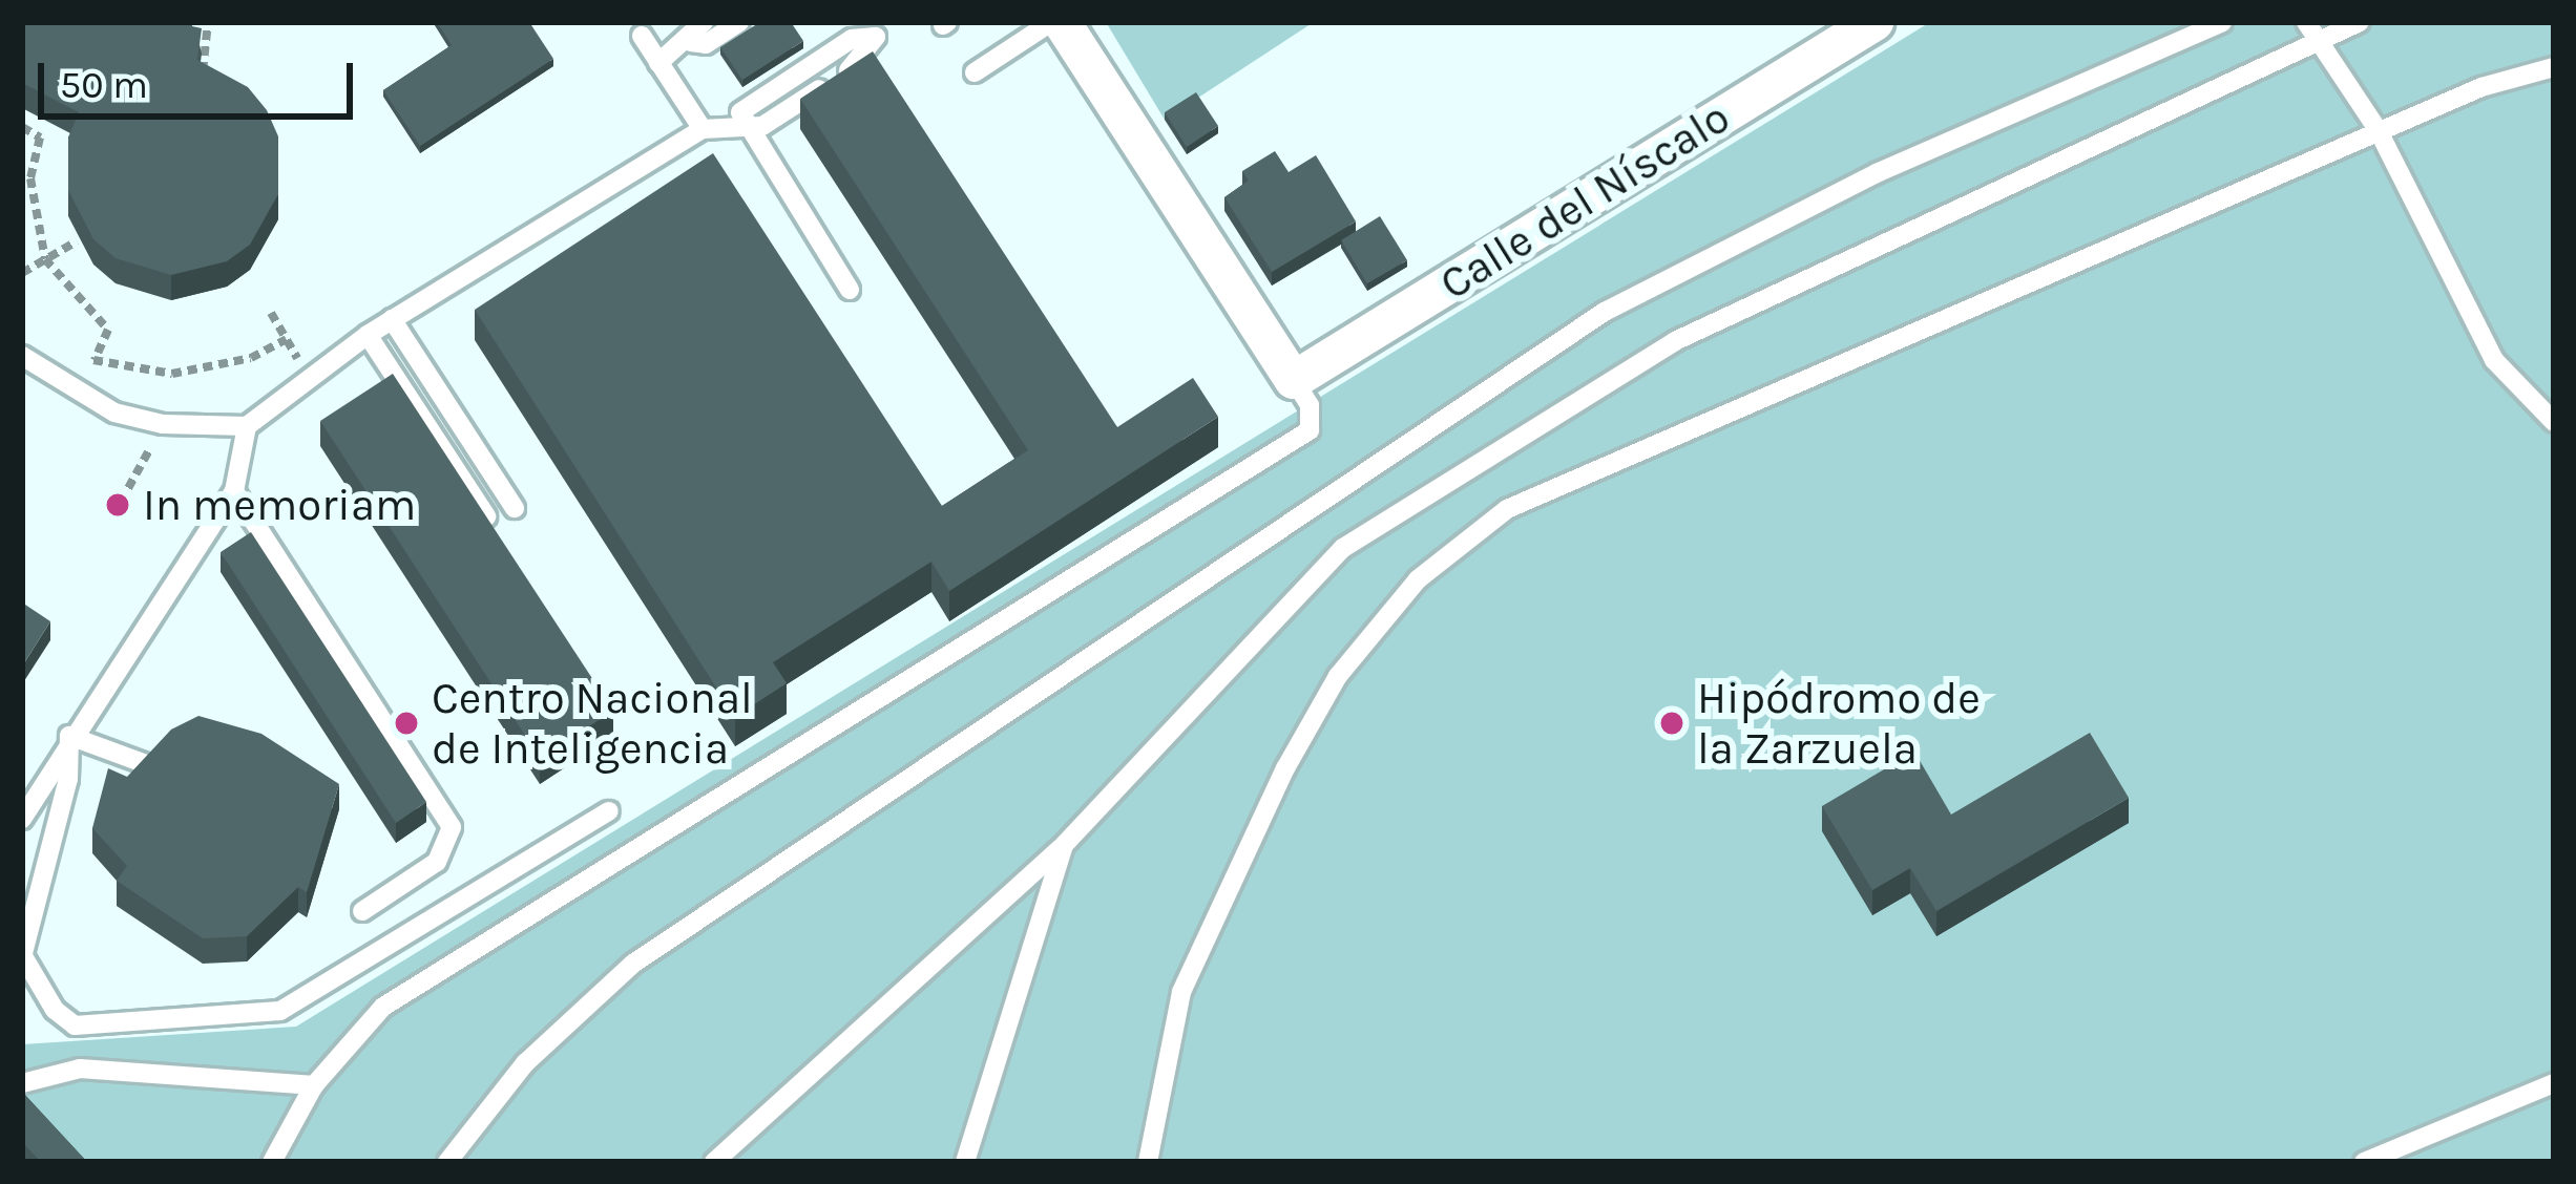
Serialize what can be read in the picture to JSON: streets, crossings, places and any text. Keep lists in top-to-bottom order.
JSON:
{
  "streets": {
    "street": ["Calle del Níscalo"]
  },
  "places": ["In memoriam", "Centro Nacional de Inteligencia", "Hipódromo de la Zarzuela"],
  "scale_bar": "50 m"
}
